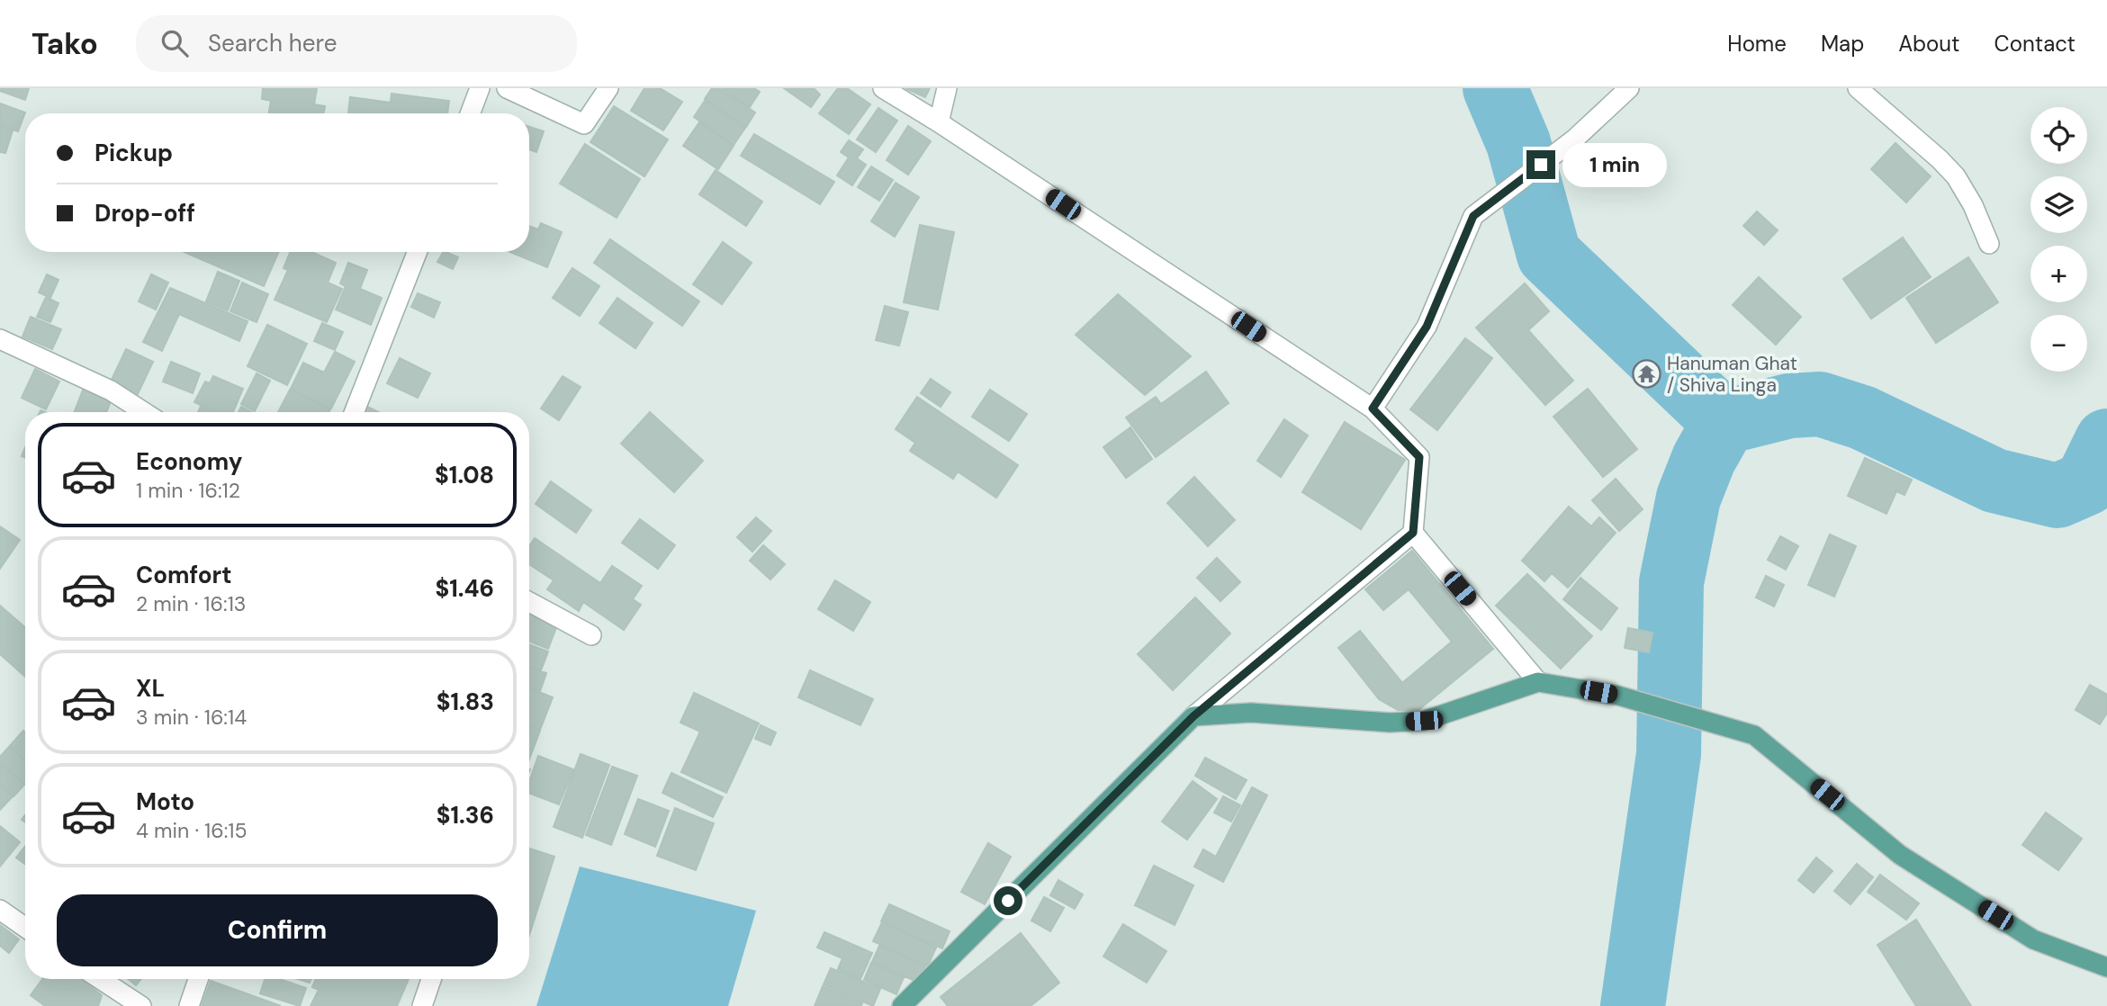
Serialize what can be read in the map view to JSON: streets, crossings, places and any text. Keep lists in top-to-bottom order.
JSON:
{
  "places": {
    "temple": ["Hanuman Ghat / Shiva Linga"]
  },
  "page": {
    "header": "Tako",
    "search": "Search here",
    "nav": [
      "Home",
      "Map",
      "About",
      "Contact"
    ],
    "map_buttons": ["+", "−"],
    "banner": ["Pickup", "Drop-off"],
    "bubble": "1 min",
    "list": [
      {
        "name": "Economy",
        "note": "1 min · 16:12",
        "value": "$1.08"
      },
      {
        "name": "Comfort",
        "note": "2 min · 16:13",
        "value": "$1.46"
      },
      {
        "name": "XL",
        "note": "3 min · 16:14",
        "value": "$1.83"
      },
      {
        "name": "Moto",
        "note": "4 min · 16:15",
        "value": "$1.36"
      }
    ],
    "buttons": "Confirm"
  }
}
